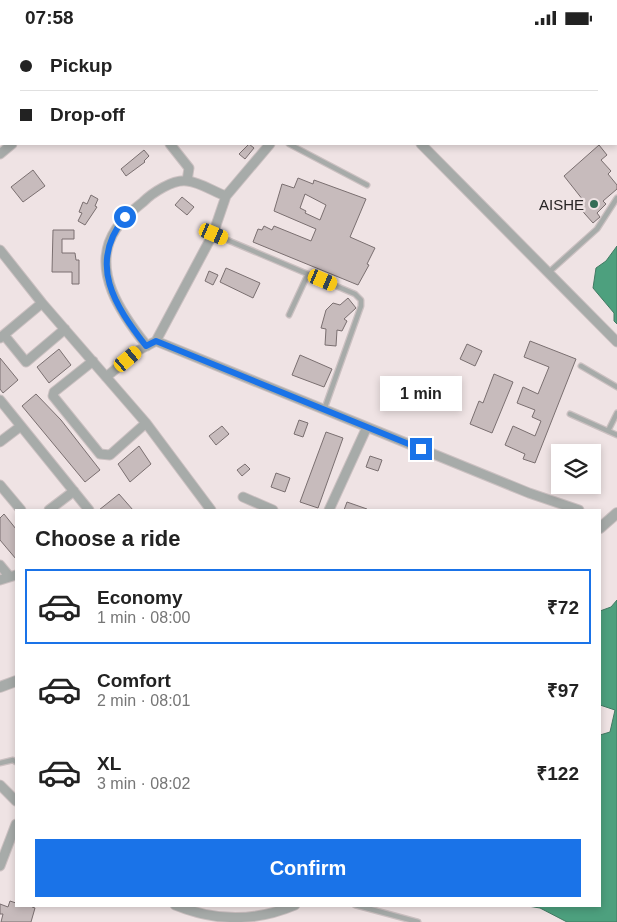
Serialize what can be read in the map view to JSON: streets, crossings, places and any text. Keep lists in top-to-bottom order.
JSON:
{
  "places": ["AISHE"],
  "page": {
    "status": "07:58",
    "banner": ["Pickup", "Drop-off"],
    "bubble": "1 min",
    "heading": "Choose a ride",
    "list": [
      {
        "name": "Economy",
        "note": "1 min · 08:00",
        "value": "₹72"
      },
      {
        "name": "Comfort",
        "note": "2 min · 08:01",
        "value": "₹97"
      },
      {
        "name": "XL",
        "note": "3 min · 08:02",
        "value": "₹122"
      }
    ],
    "buttons": "Confirm"
  }
}
